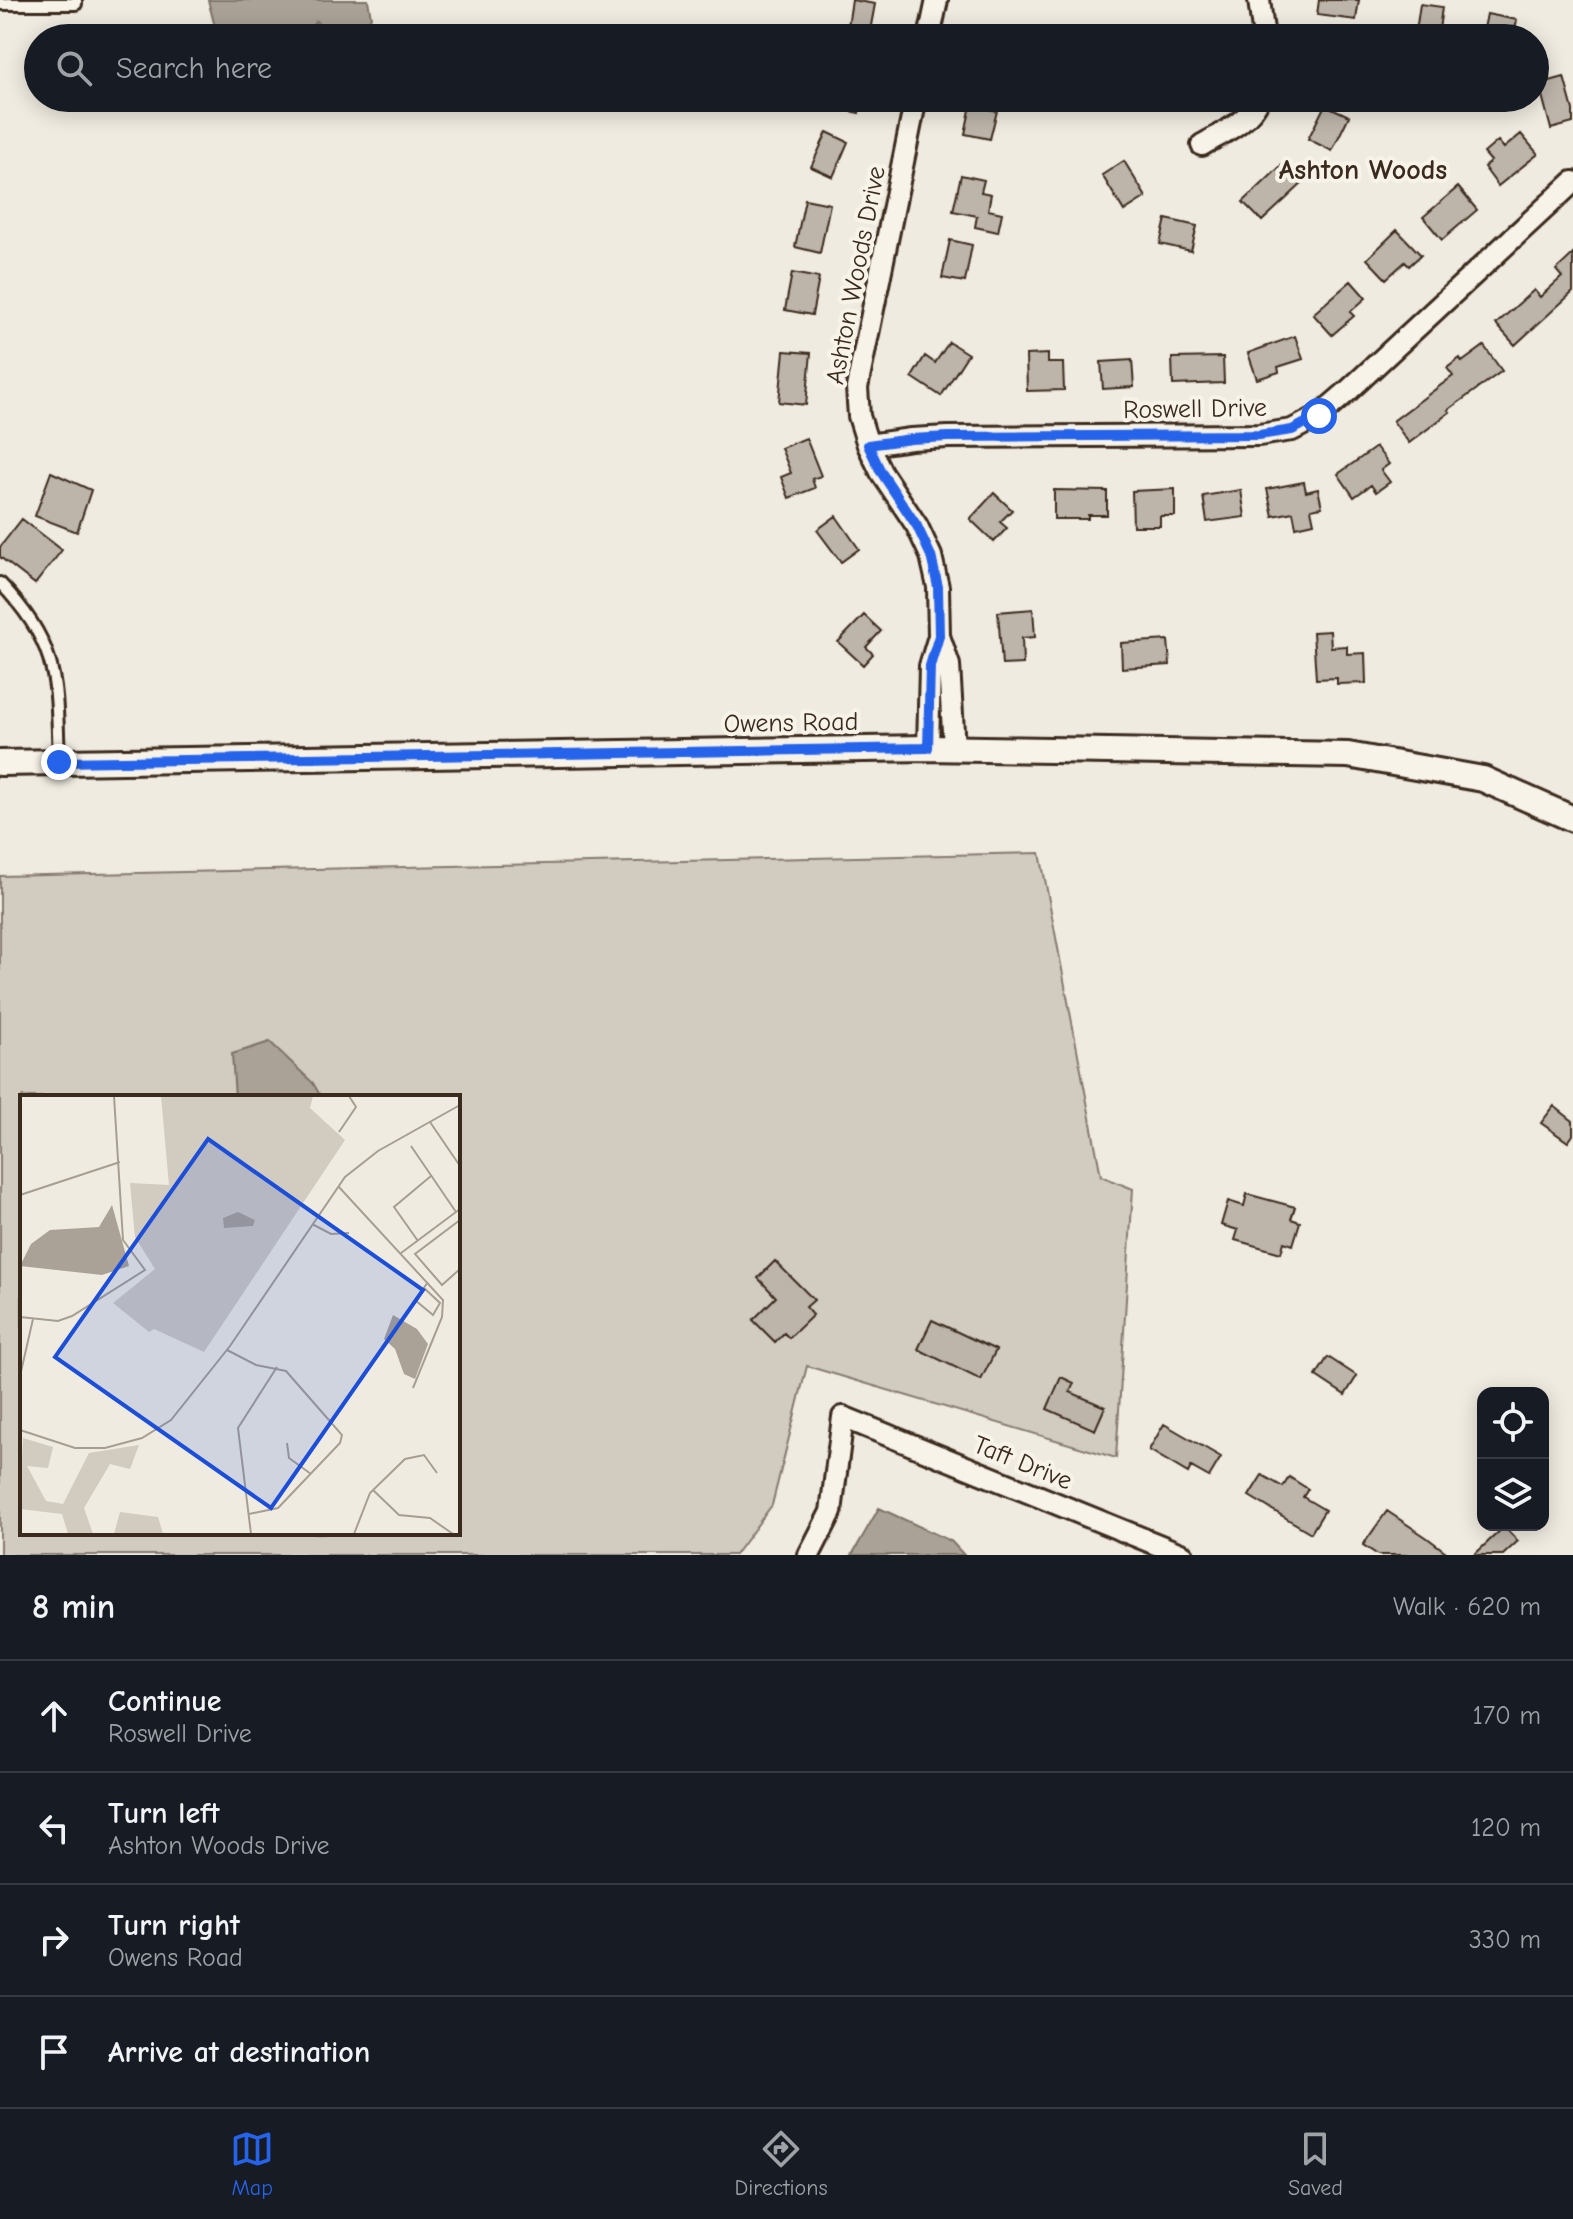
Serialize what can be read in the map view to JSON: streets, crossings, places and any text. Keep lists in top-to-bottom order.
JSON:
{
  "streets": {
    "street": [
      "Ashton Woods Drive",
      "Roswell Drive",
      "Owens Road",
      "Taft Drive"
    ]
  },
  "crossings": [
    ["Ashton Woods Drive", "Roswell Drive"],
    ["Ashton Woods Drive", "Owens Road"]
  ],
  "districts": ["Ashton Woods"],
  "page": {
    "search": "Search here",
    "heading": ["8 min", "Walk · 620 m"],
    "list": [
      ["Continue", "Roswell Drive", "170 m"],
      ["Turn left", "Ashton Woods Drive", "120 m"],
      ["Turn right", "Owens Road", "330 m"],
      "Arrive at destination"
    ],
    "nav": ["Map", "Directions", "Saved"]
  }
}
